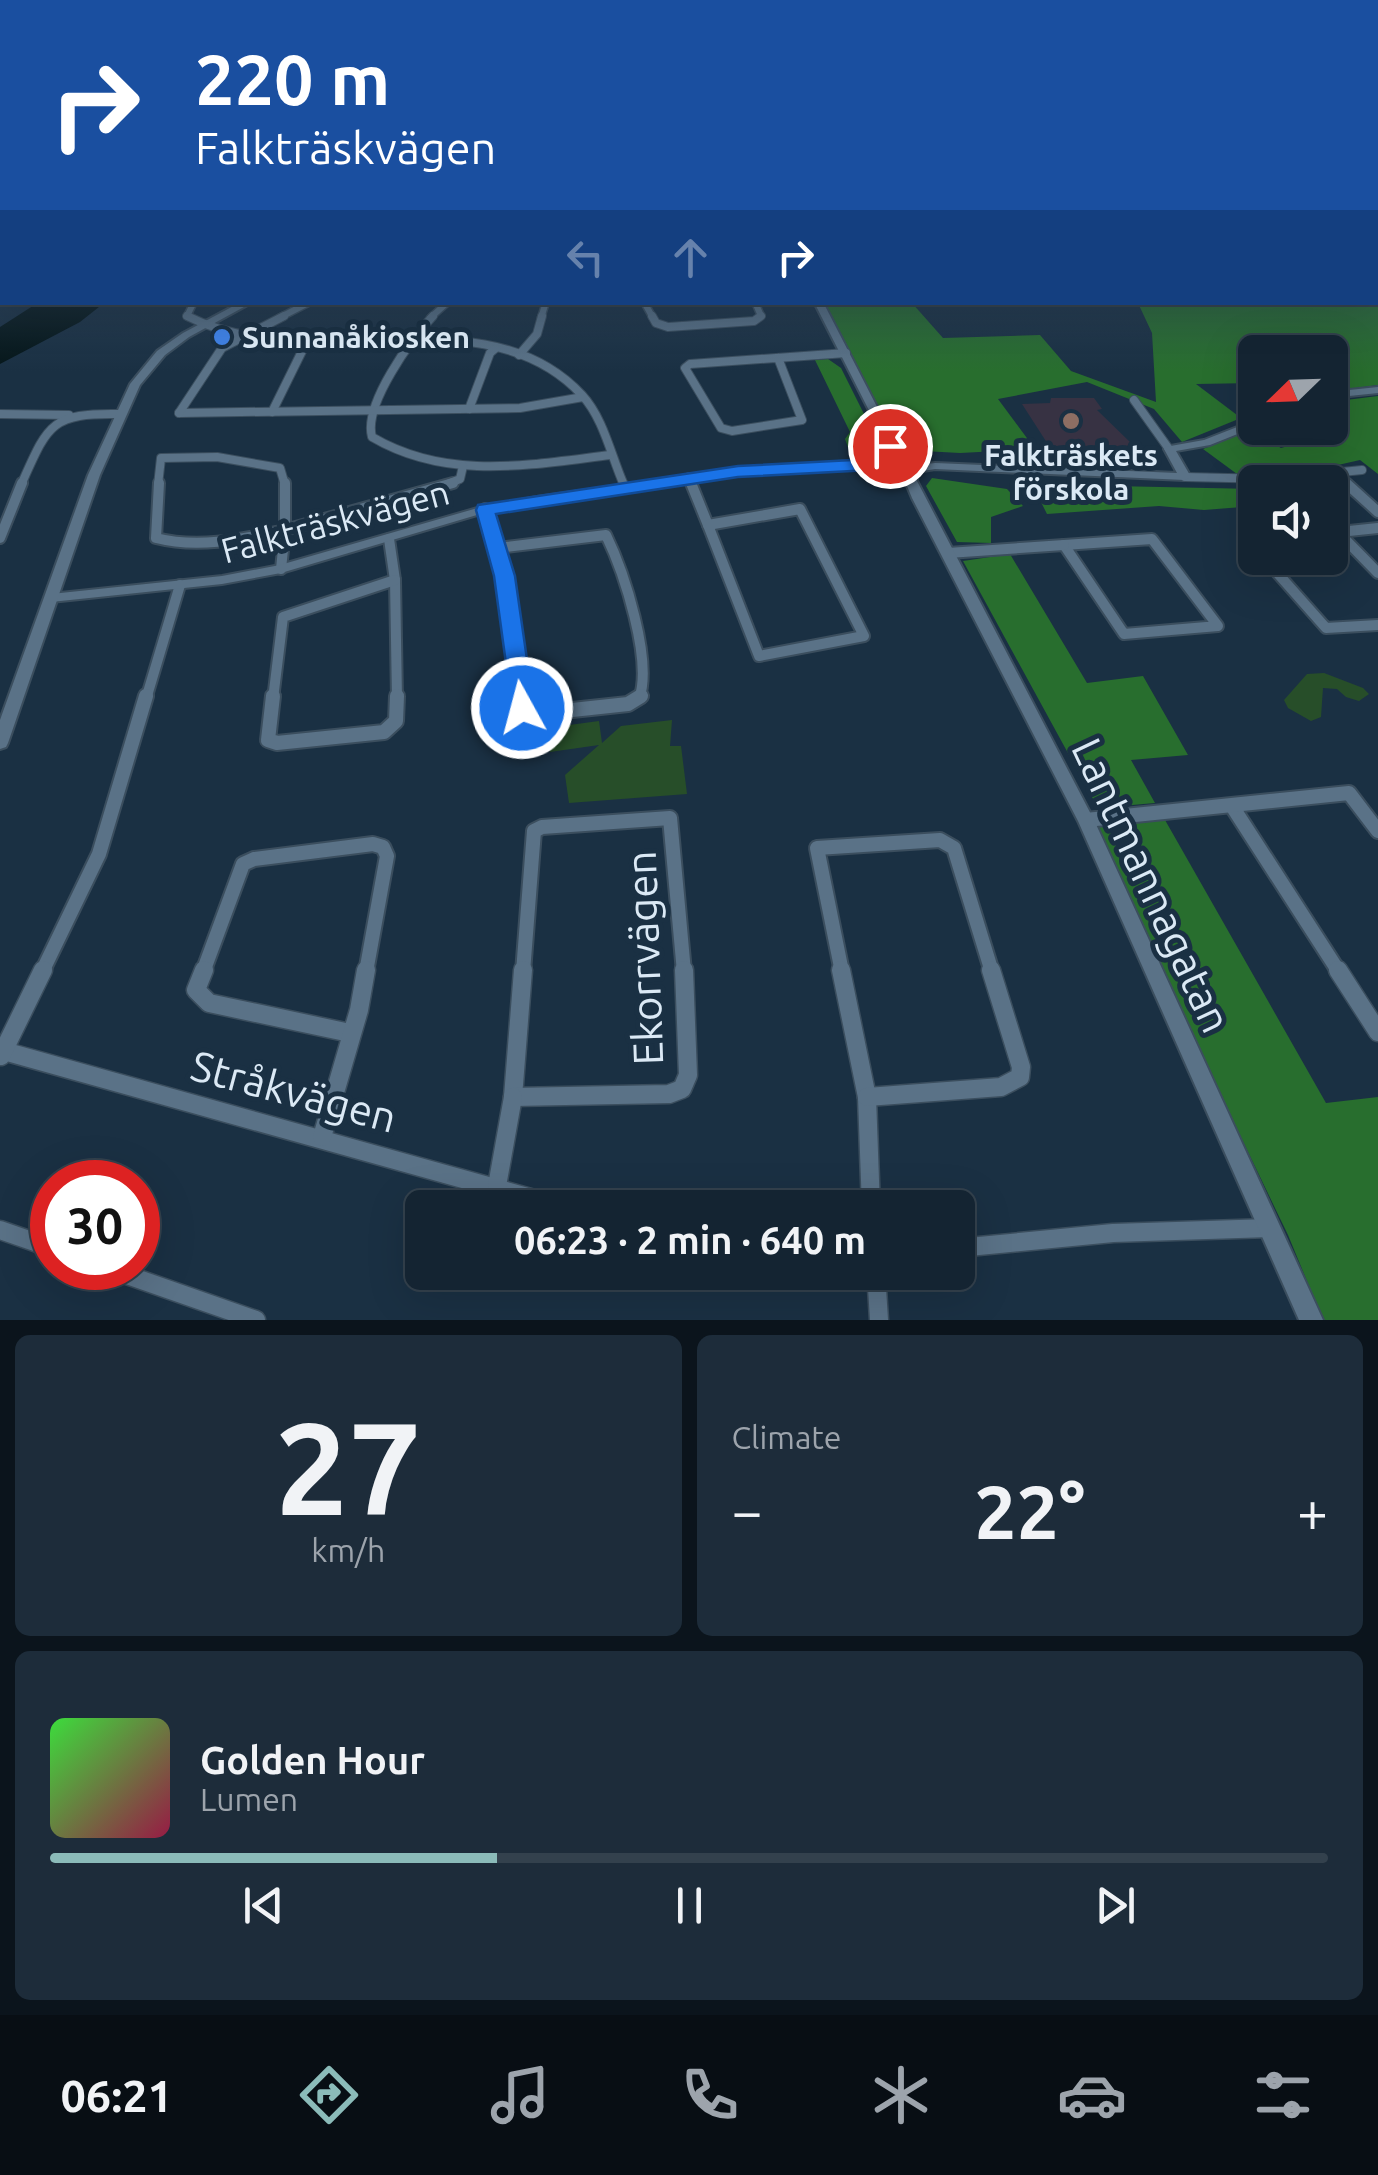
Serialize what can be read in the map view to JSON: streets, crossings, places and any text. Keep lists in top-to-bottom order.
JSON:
{
  "streets": {
    "street": [
      "Falkträskvägen",
      "Lantmannagatan",
      "Ekorrvägen",
      "Stråkvägen"
    ]
  },
  "crossings": [
    ["Falkträskvägen", "Lantmannagatan"],
    ["Ekorrvägen", "Stråkvägen"]
  ],
  "places": ["Sunnanåkiosken", "Falkträskets förskola"],
  "north": "bottom left",
  "page": {
    "turn": ["220 m", "Falkträskvägen"],
    "limit": "30",
    "trip": "06:23 · 2 min · 640 m",
    "tile": [
      ["27", "km/h"],
      "Climate"
    ],
    "heat": ["−", "22°", "+"],
    "song": ["Golden Hour", "Lumen"],
    "tabs": "06:21"
  }
}
